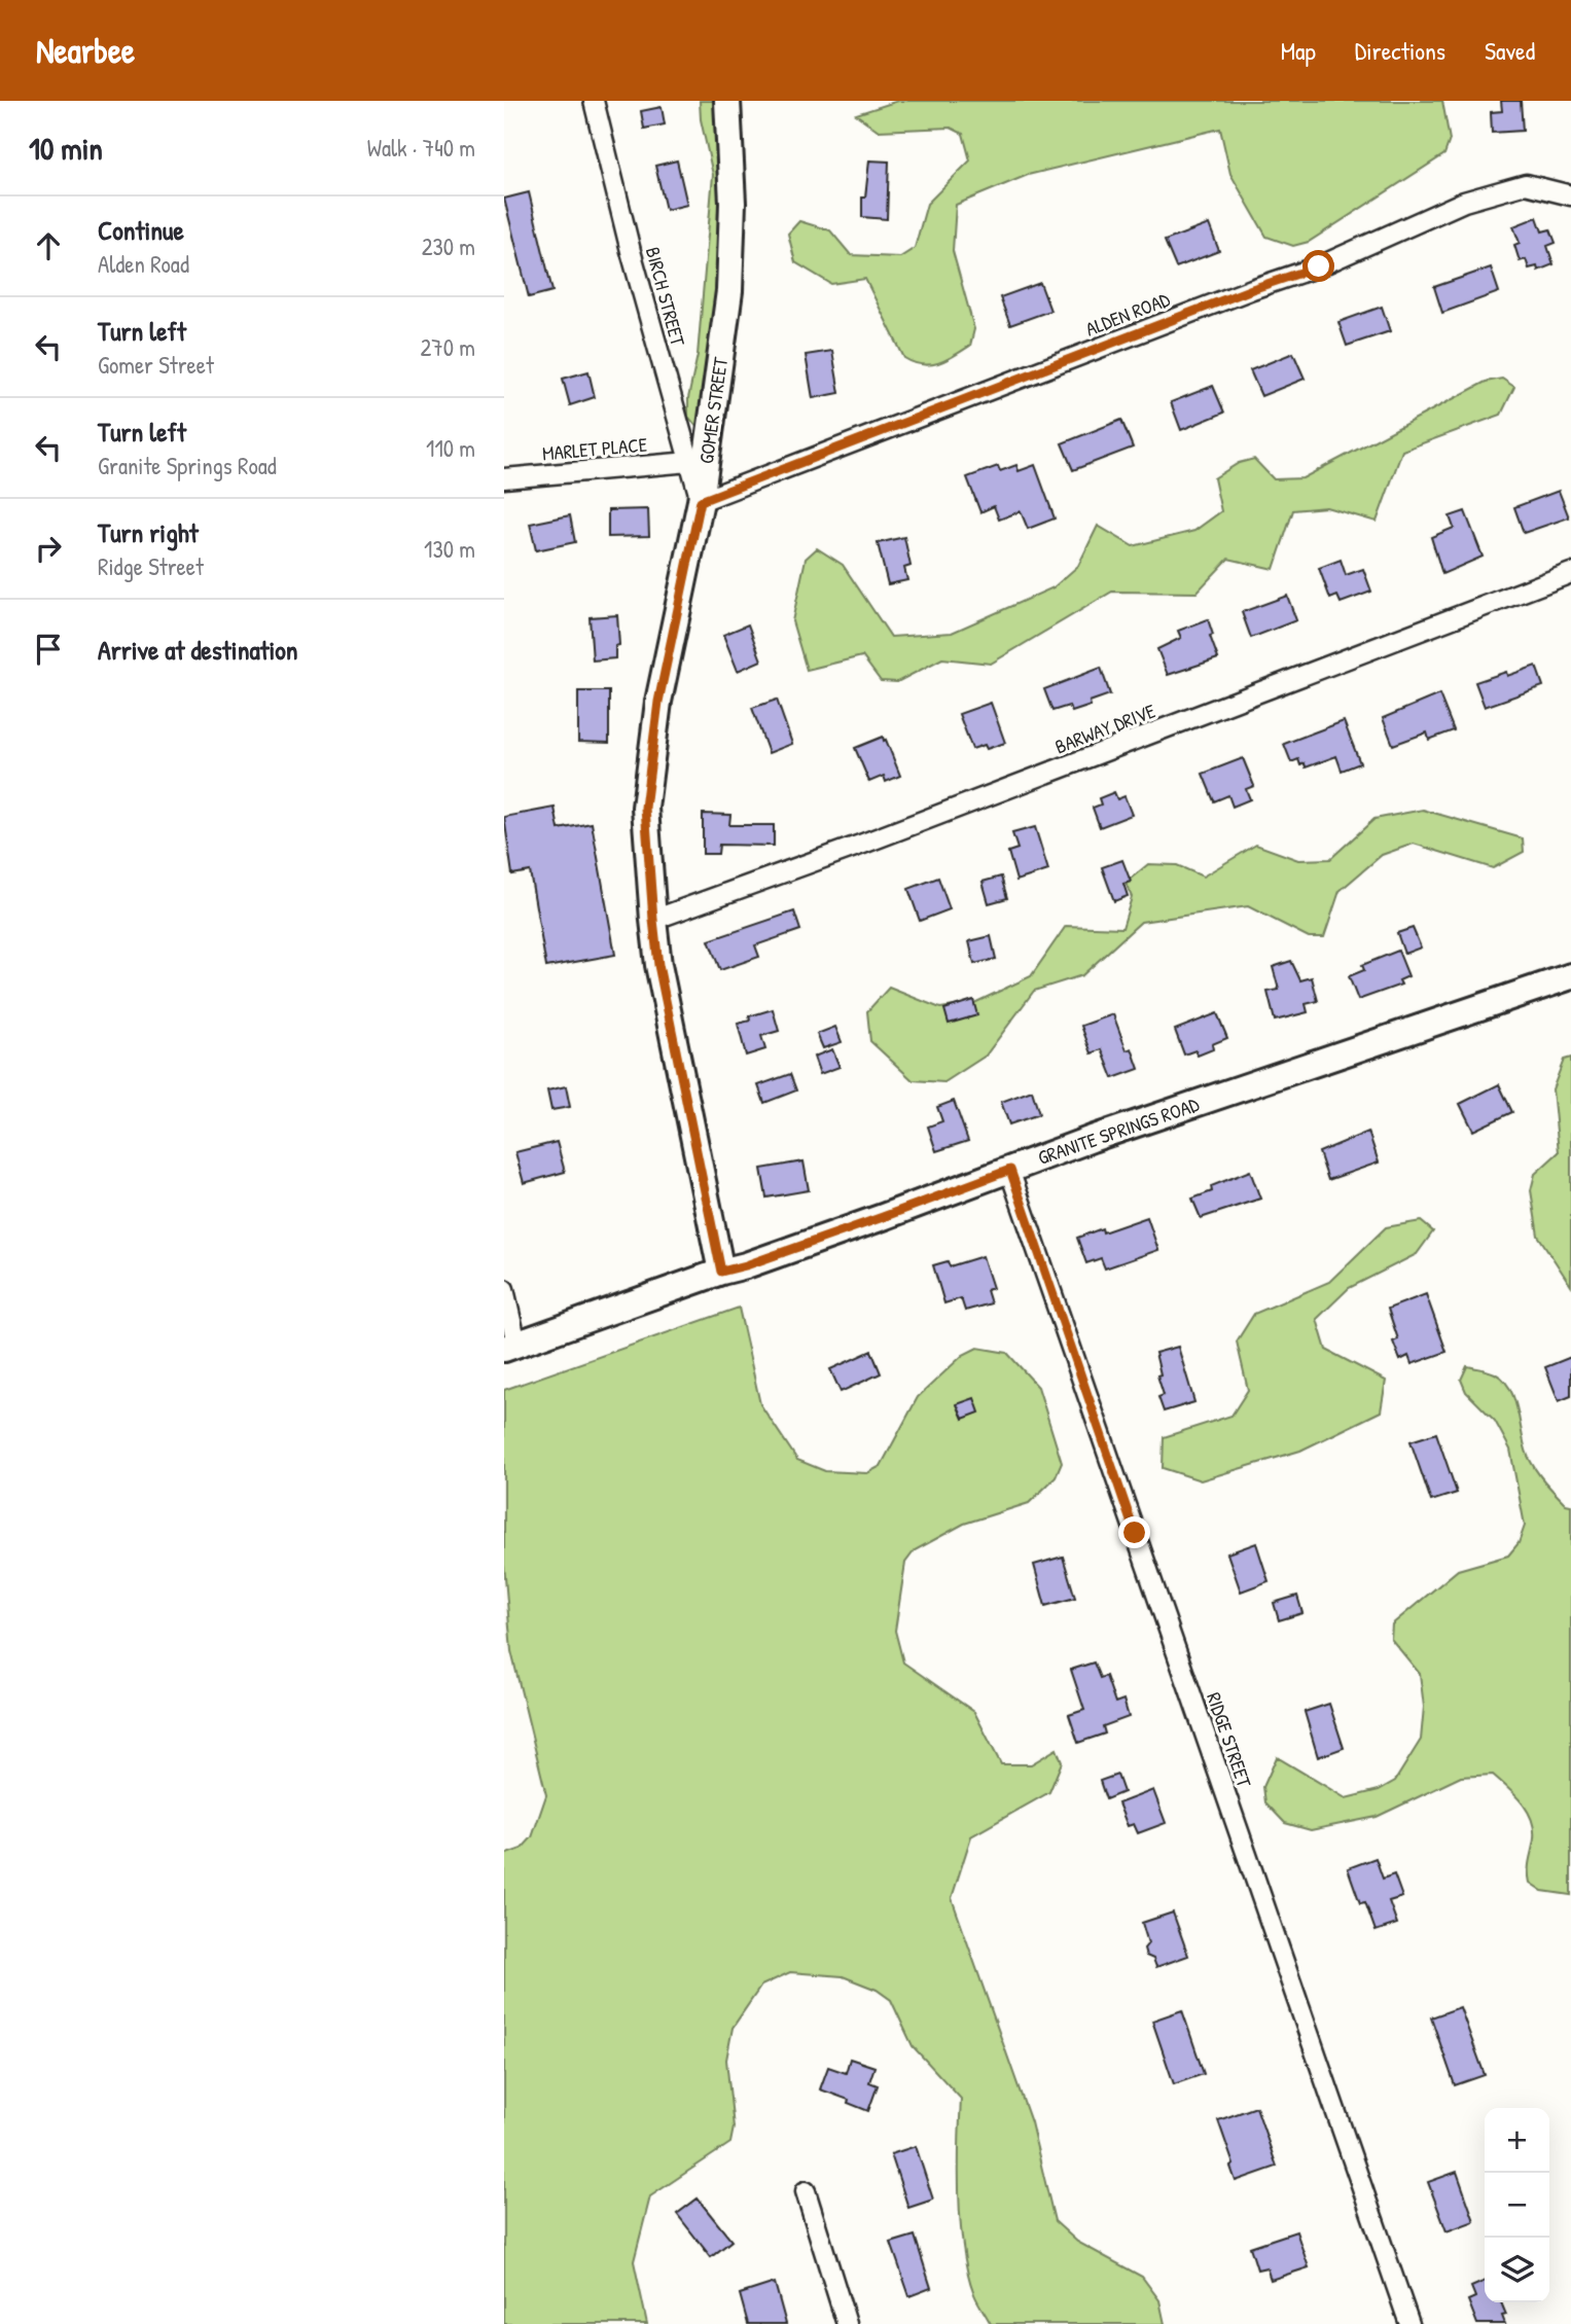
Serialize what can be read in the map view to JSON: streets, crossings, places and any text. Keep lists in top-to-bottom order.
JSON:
{
  "streets": {
    "street": [
      "BIRCH STREET",
      "ALDEN ROAD",
      "GOMER STREET",
      "MARLET PLACE",
      "BARWAY DRIVE",
      "GRANITE SPRINGS ROAD",
      "RIDGE STREET"
    ]
  },
  "crossings": [
    ["BIRCH STREET", "ALDEN ROAD"],
    ["BIRCH STREET", "GOMER STREET"],
    ["BIRCH STREET", "MARLET PLACE"],
    ["ALDEN ROAD", "GOMER STREET"],
    ["GOMER STREET", "BARWAY DRIVE"],
    ["GOMER STREET", "GRANITE SPRINGS ROAD"],
    ["GRANITE SPRINGS ROAD", "RIDGE STREET"]
  ],
  "page": {
    "header": "Nearbee",
    "nav": ["Map", "Directions", "Saved"],
    "heading": ["10 min", "Walk · 740 m"],
    "list": [
      ["Continue", "Alden Road", "230 m"],
      ["Turn left", "Gomer Street", "270 m"],
      ["Turn left", "Granite Springs Road", "110 m"],
      ["Turn right", "Ridge Street", "130 m"],
      "Arrive at destination"
    ],
    "map_buttons": ["+", "−"]
  }
}
